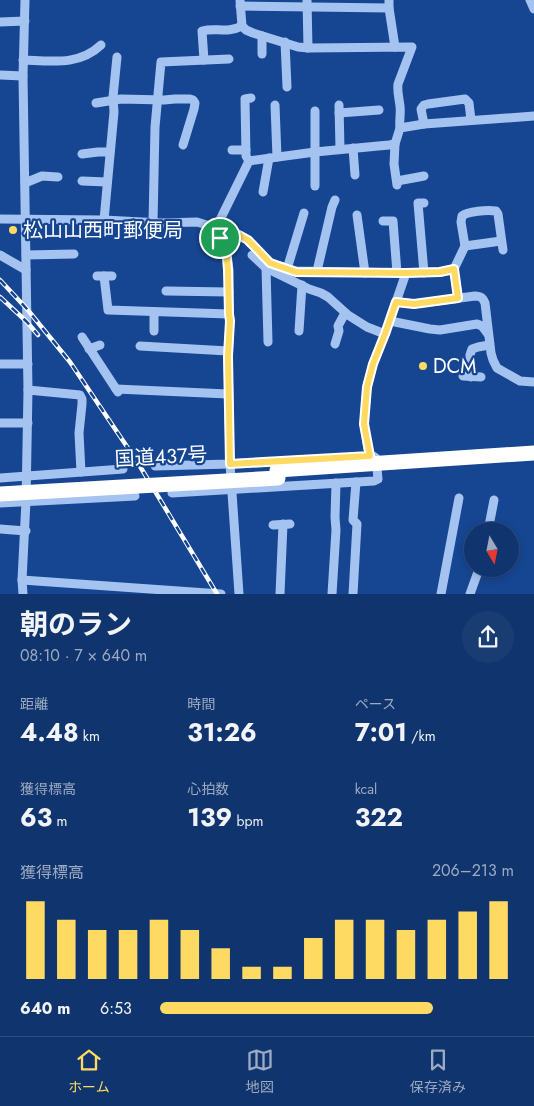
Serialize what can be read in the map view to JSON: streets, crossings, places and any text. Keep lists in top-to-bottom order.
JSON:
{
  "streets": {
    "highway": ["国道437号"]
  },
  "places": ["松山山西町郵便局", "DCM"],
  "north": "bottom",
  "page": {
    "heading": ["朝のラン", "08:10 · 7 × 640 m"],
    "stats": [
      ["距離", "4.48 km"],
      ["時間", "31:26"],
      ["ペース", "7:01 /km"],
      ["獲得標高", "63 m"],
      ["心拍数", "139 bpm"],
      ["kcal", "322"]
    ],
    "chart": ["獲得標高", "206–213 m"],
    "list": [
      {
        "name": "640 m",
        "note": "6:53"
      }
    ],
    "tabs": ["ホーム", "地図", "保存済み"]
  }
}
